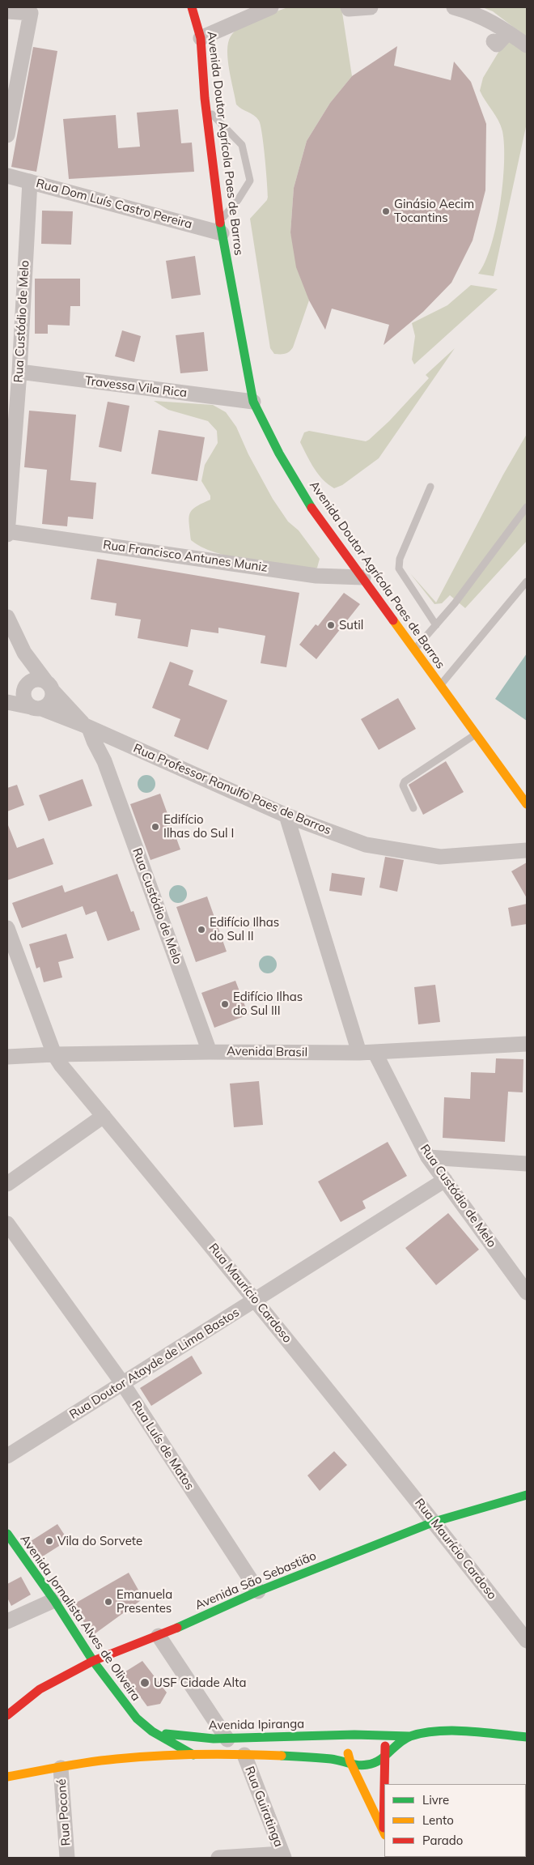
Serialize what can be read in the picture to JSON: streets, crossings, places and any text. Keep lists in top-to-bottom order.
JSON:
{
  "streets": {
    "street": [
      "Avenida Doutor Agrícola Paes de Barros",
      "Rua Dom Luís Castro Pereira",
      "Rua Custódio de Melo",
      "Travessa Vila Rica",
      "Rua Francisco Antunes Muniz",
      "Rua Professor Ranulfo Paes de Barros",
      "Avenida Brasil",
      "Rua Maurício Cardoso",
      "Rua Doutor Atayde de Lima Bastos",
      "Rua Luís de Matos",
      "Avenida São Sebastião",
      "Avenida Jornalista Alves de Oliveira",
      "Avenida Ipiranga",
      "Rua Guiratinga",
      "Rua Poconé"
    ]
  },
  "crossings": [
    ["Avenida Doutor Agrícola Paes de Barros", "Rua Dom Luís Castro Pereira"],
    ["Avenida Doutor Agrícola Paes de Barros", "Travessa Vila Rica"],
    ["Avenida Doutor Agrícola Paes de Barros", "Rua Francisco Antunes Muniz"],
    ["Rua Dom Luís Castro Pereira", "Rua Custódio de Melo"],
    ["Rua Custódio de Melo", "Travessa Vila Rica"],
    ["Rua Custódio de Melo", "Rua Francisco Antunes Muniz"],
    ["Rua Custódio de Melo", "Rua Professor Ranulfo Paes de Barros"],
    ["Rua Custódio de Melo", "Avenida Brasil"],
    ["Rua Custódio de Melo", "Rua Doutor Atayde de Lima Bastos"],
    ["Avenida Brasil", "Rua Maurício Cardoso"],
    ["Rua Maurício Cardoso", "Rua Doutor Atayde de Lima Bastos"],
    ["Rua Maurício Cardoso", "Avenida São Sebastião"],
    ["Rua Doutor Atayde de Lima Bastos", "Rua Luís de Matos"],
    ["Rua Luís de Matos", "Avenida São Sebastião"],
    ["Avenida São Sebastião", "Avenida Jornalista Alves de Oliveira"],
    ["Avenida Jornalista Alves de Oliveira", "Avenida Ipiranga"]
  ],
  "places": [
    "Ginásio Aecim Tocantins",
    "Sutil",
    "Edifício Ilhas do Sul I",
    "Edifício Ilhas do Sul II",
    "Edifício Ilhas do Sul III",
    "Vila do Sorvete",
    "Emanuela Presentes",
    "USF Cidade Alta"
  ],
  "legend": ["Livre", "Lento", "Parado"]
}
